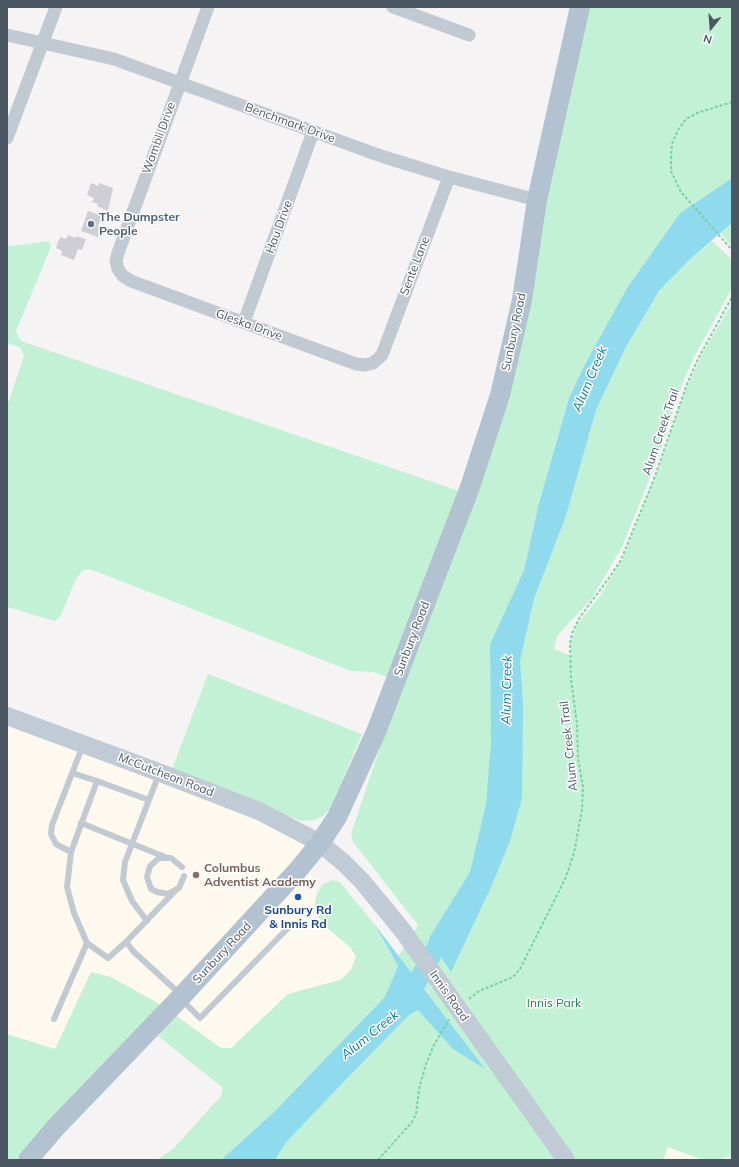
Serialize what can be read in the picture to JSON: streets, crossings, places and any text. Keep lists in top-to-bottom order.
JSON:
{
  "streets": {
    "main road": ["Sunbury Road", "McCutcheon Road", "Innis Road"],
    "street": [
      "Benchmark Drive",
      "Wambli Drive",
      "Hau Drive",
      "Sente Lane",
      "Gleska Drive"
    ],
    "path": ["Alum Creek Trail"]
  },
  "crossings": [
    ["Benchmark Drive", "Wambli Drive"],
    ["Benchmark Drive", "Hau Drive"],
    ["Benchmark Drive", "Sente Lane"],
    ["Benchmark Drive", "Sunbury Road"],
    ["Wambli Drive", "Gleska Drive"],
    ["Hau Drive", "Gleska Drive"],
    ["Sente Lane", "Gleska Drive"],
    ["Sunbury Road", "McCutcheon Road"],
    ["Sunbury Road", "Innis Road"],
    ["McCutcheon Road", "Innis Road"]
  ],
  "water": ["Alum Creek"],
  "parks": ["Innis Park"],
  "places": ["The Dumpster People", "Columbus Adventist Academy", "Sunbury Rd & Innis Rd"],
  "north": "bottom"
}
